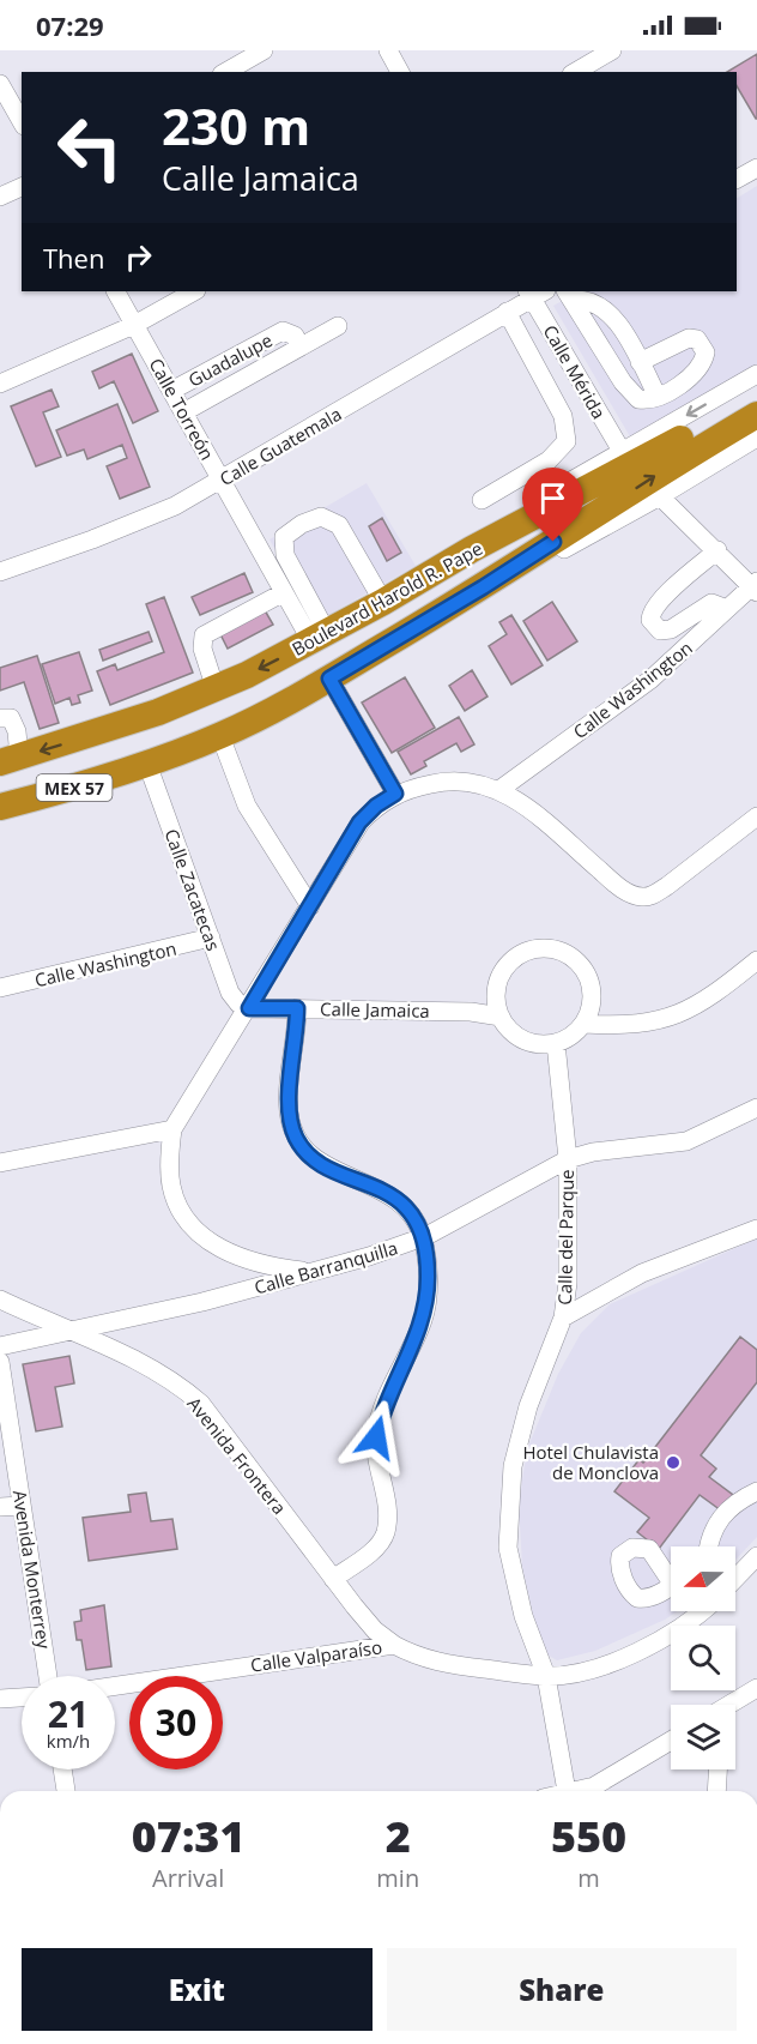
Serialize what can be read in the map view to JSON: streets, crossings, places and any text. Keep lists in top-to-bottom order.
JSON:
{
  "streets": {
    "highway": ["Boulevard Harold R. Pape", "MEX 57"],
    "street": [
      "Guadalupe",
      "Calle Mérida",
      "Calle Torreón",
      "Calle Guatemala",
      "Calle Washington",
      "Calle Zacatecas",
      "Calle Jamaica",
      "Calle del Parque",
      "Calle Barranquilla",
      "Avenida Frontera",
      "Avenida Monterrey",
      "Calle Valparaíso"
    ]
  },
  "crossings": [
    ["Guadalupe", "Calle Torreón"],
    ["Calle Mérida", "Calle Guatemala"],
    ["Calle Torreón", "Calle Guatemala"],
    ["Calle Torreón", "Boulevard Harold R. Pape"],
    ["Boulevard Harold R. Pape", "Calle Zacatecas"],
    ["Calle Washington", "Calle Zacatecas"],
    ["Calle Zacatecas", "Calle Jamaica"],
    ["Calle Jamaica", "Calle del Parque"],
    ["Calle del Parque", "Calle Barranquilla"],
    ["Calle del Parque", "Calle Valparaíso"],
    ["Calle Barranquilla", "Avenida Frontera"],
    ["Avenida Frontera", "Calle Valparaíso"]
  ],
  "places": ["Hotel Chulavista de Monclova"],
  "north": "left",
  "page": {
    "status": "07:29",
    "turn": ["230 m", "Calle Jamaica"],
    "then": "Then",
    "speed": "21 km/h",
    "limit": "30",
    "eta": [
      "07:31",
      "Arrival",
      "2",
      "min",
      "550",
      "m"
    ],
    "buttons": ["Exit", "Share"]
  }
}
